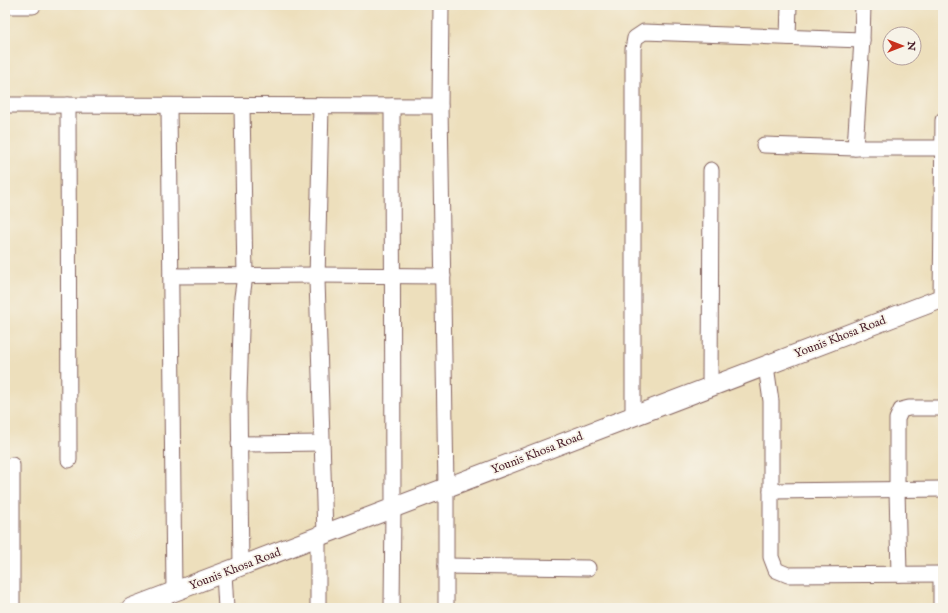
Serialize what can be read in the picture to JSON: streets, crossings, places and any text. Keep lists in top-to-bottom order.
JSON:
{
  "streets": {
    "street": ["Younis Khosa Road"]
  },
  "north": "right"
}
